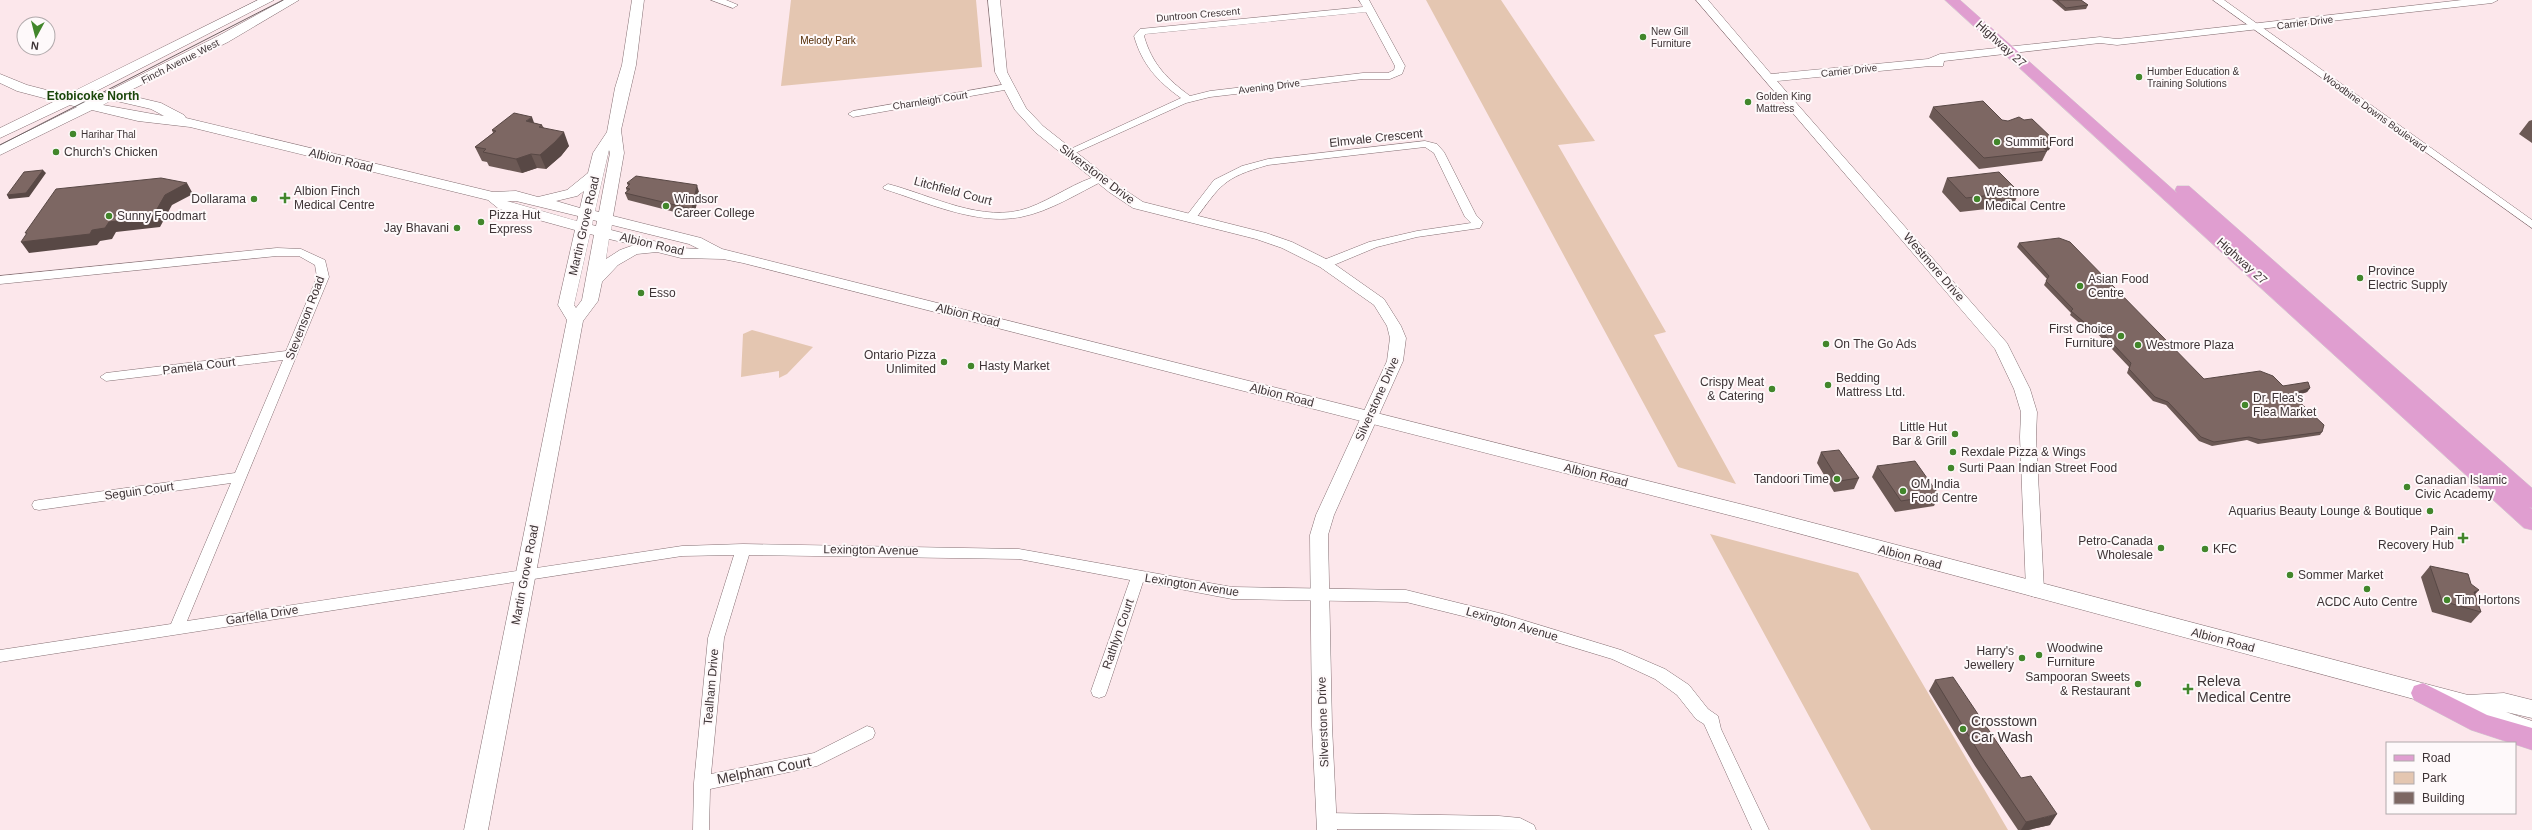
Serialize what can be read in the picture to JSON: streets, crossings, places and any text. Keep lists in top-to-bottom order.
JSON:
{
  "streets": {
    "main road": [
      "Highway 27",
      "Finch Avenue West",
      "Albion Road",
      "Martin Grove Road"
    ],
    "street": [
      "Duntroon Crescent",
      "Carrier Drive",
      "Avening Drive",
      "Charnleigh Court",
      "Woodbine Downs Boulevard",
      "Elmvale Crescent",
      "Silverstone Drive",
      "Litchfield Court",
      "Westmore Drive",
      "Stevenson Road",
      "Pamela Court",
      "Seguin Court",
      "Lexington Avenue",
      "Garfella Drive",
      "Rathlyn Court",
      "Tealham Drive",
      "Melpham Court"
    ]
  },
  "crossings": [
    ["Duntroon Crescent", "Avening Drive"],
    ["Carrier Drive", "Highway 27"],
    ["Carrier Drive", "Woodbine Downs Boulevard"],
    ["Carrier Drive", "Westmore Drive"],
    ["Finch Avenue West", "Albion Road"],
    ["Avening Drive", "Silverstone Drive"],
    ["Charnleigh Court", "Silverstone Drive"],
    ["Elmvale Crescent", "Silverstone Drive"],
    ["Albion Road", "Silverstone Drive"],
    ["Albion Road", "Martin Grove Road"],
    ["Albion Road", "Westmore Drive"],
    ["Silverstone Drive", "Litchfield Court"],
    ["Silverstone Drive", "Lexington Avenue"],
    ["Martin Grove Road", "Lexington Avenue"],
    ["Martin Grove Road", "Garfella Drive"],
    ["Stevenson Road", "Pamela Court"],
    ["Stevenson Road", "Seguin Court"],
    ["Stevenson Road", "Garfella Drive"],
    ["Lexington Avenue", "Garfella Drive"],
    ["Lexington Avenue", "Rathlyn Court"],
    ["Lexington Avenue", "Tealham Drive"],
    ["Tealham Drive", "Melpham Court"]
  ],
  "districts": ["Etobicoke North"],
  "parks": ["Melody Park"],
  "places": {
    "other": [
      "New Gill Furniture",
      "Humber Education & Training Solutions",
      "Golden King Mattress",
      "Harihar Thal",
      "Summit Ford",
      "Church's Chicken",
      "Dollarama",
      "Westmore Medical Centre",
      "Windsor Career College",
      "Sunny Foodmart",
      "Pizza Hut Express",
      "Jay Bhavani",
      "Province Electric Supply",
      "Asian Food Centre",
      "Esso",
      "First Choice Furniture",
      "On The Go Ads",
      "Westmore Plaza",
      "Ontario Pizza Unlimited",
      "Hasty Market",
      "Bedding Mattress Ltd.",
      "Crispy Meat & Catering",
      "Dr. Flea's Flea Market",
      "Little Hut Bar & Grill",
      "Rexdale Pizza & Wings",
      "Surti Paan Indian Street Food",
      "Tandoori Time",
      "Canadian Islamic Civic Academy",
      "OM India Food Centre",
      "Aquarius Beauty Lounge & Boutique",
      "Petro-Canada Wholesale",
      "KFC",
      "Sommer Market",
      "ACDC Auto Centre",
      "Tim Hortons",
      "Woodwine Furniture",
      "Harry's Jewellery",
      "Sampooran Sweets & Restaurant",
      "Crosstown Car Wash"
    ],
    "health": ["Albion Finch Medical Centre", "Pain Recovery Hub", "Releva Medical Centre"]
  },
  "legend": ["Road", "Park", "Building"],
  "north": "bottom"
}
